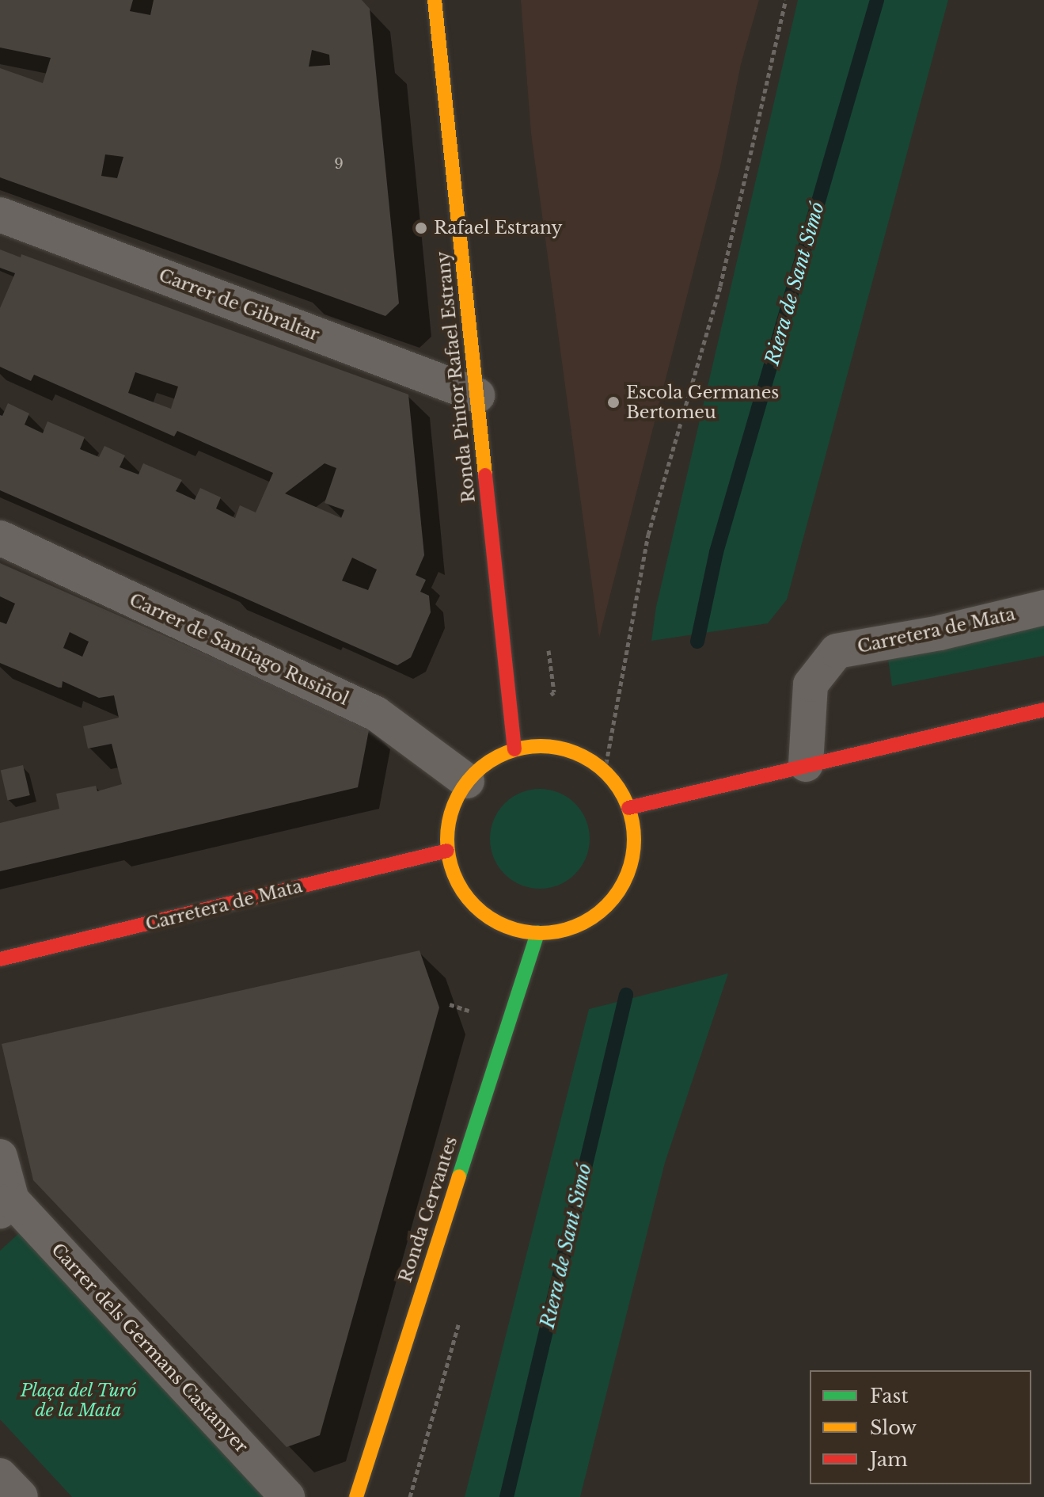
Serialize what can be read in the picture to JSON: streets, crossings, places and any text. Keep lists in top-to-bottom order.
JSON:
{
  "streets": {
    "street": [
      "Carrer de Gibraltar",
      "Ronda Pintor Rafael Estrany",
      "Carretera de Mata",
      "Carrer de Santiago Rusiñol",
      "Ronda Cervantes",
      "Carrer dels Germans Castanyer"
    ]
  },
  "crossings": [
    ["Carrer de Gibraltar", "Ronda Pintor Rafael Estrany"],
    ["Ronda Pintor Rafael Estrany", "Carretera de Mata"],
    ["Ronda Pintor Rafael Estrany", "Carrer de Santiago Rusiñol"],
    ["Ronda Pintor Rafael Estrany", "Ronda Cervantes"],
    ["Carretera de Mata", "Carrer de Santiago Rusiñol"],
    ["Carretera de Mata", "Ronda Cervantes"],
    ["Carrer de Santiago Rusiñol", "Ronda Cervantes"]
  ],
  "water": ["Riera de Sant Simó"],
  "parks": ["Plaça del Turó de la Mata"],
  "places": ["Rafael Estrany", "Escola Germanes Bertomeu"],
  "house_numbers": ["9"],
  "legend": ["Fast", "Slow", "Jam"]
}
